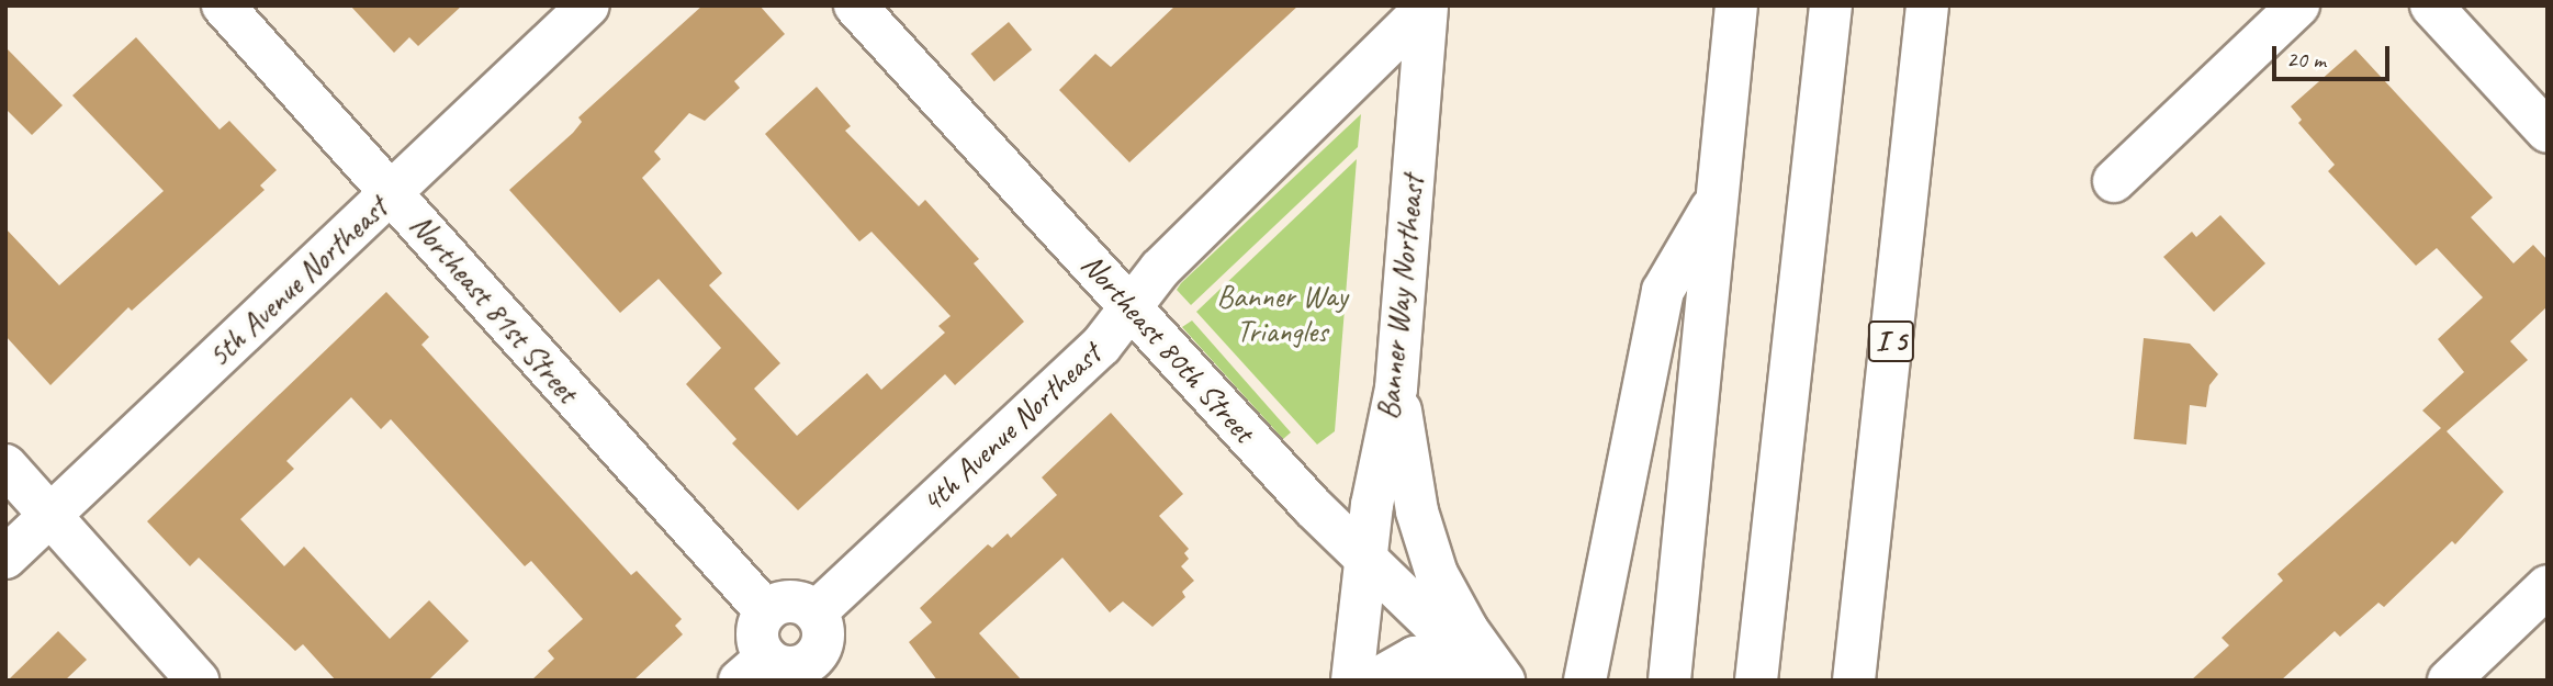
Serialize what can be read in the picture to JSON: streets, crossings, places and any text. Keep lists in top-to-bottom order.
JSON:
{
  "streets": {
    "main road": [
      "5th Avenue Northeast",
      "Banner Way Northeast",
      "Northeast 81st Street",
      "I 5",
      "Northeast 80th Street",
      "4th Avenue Northeast"
    ]
  },
  "crossings": [
    ["5th Avenue Northeast", "Northeast 81st Street"],
    ["Banner Way Northeast", "Northeast 80th Street"],
    ["Banner Way Northeast", "4th Avenue Northeast"],
    ["Northeast 80th Street", "4th Avenue Northeast"]
  ],
  "parks": ["Banner Way Triangles"],
  "scale_bar": "20 m"
}
